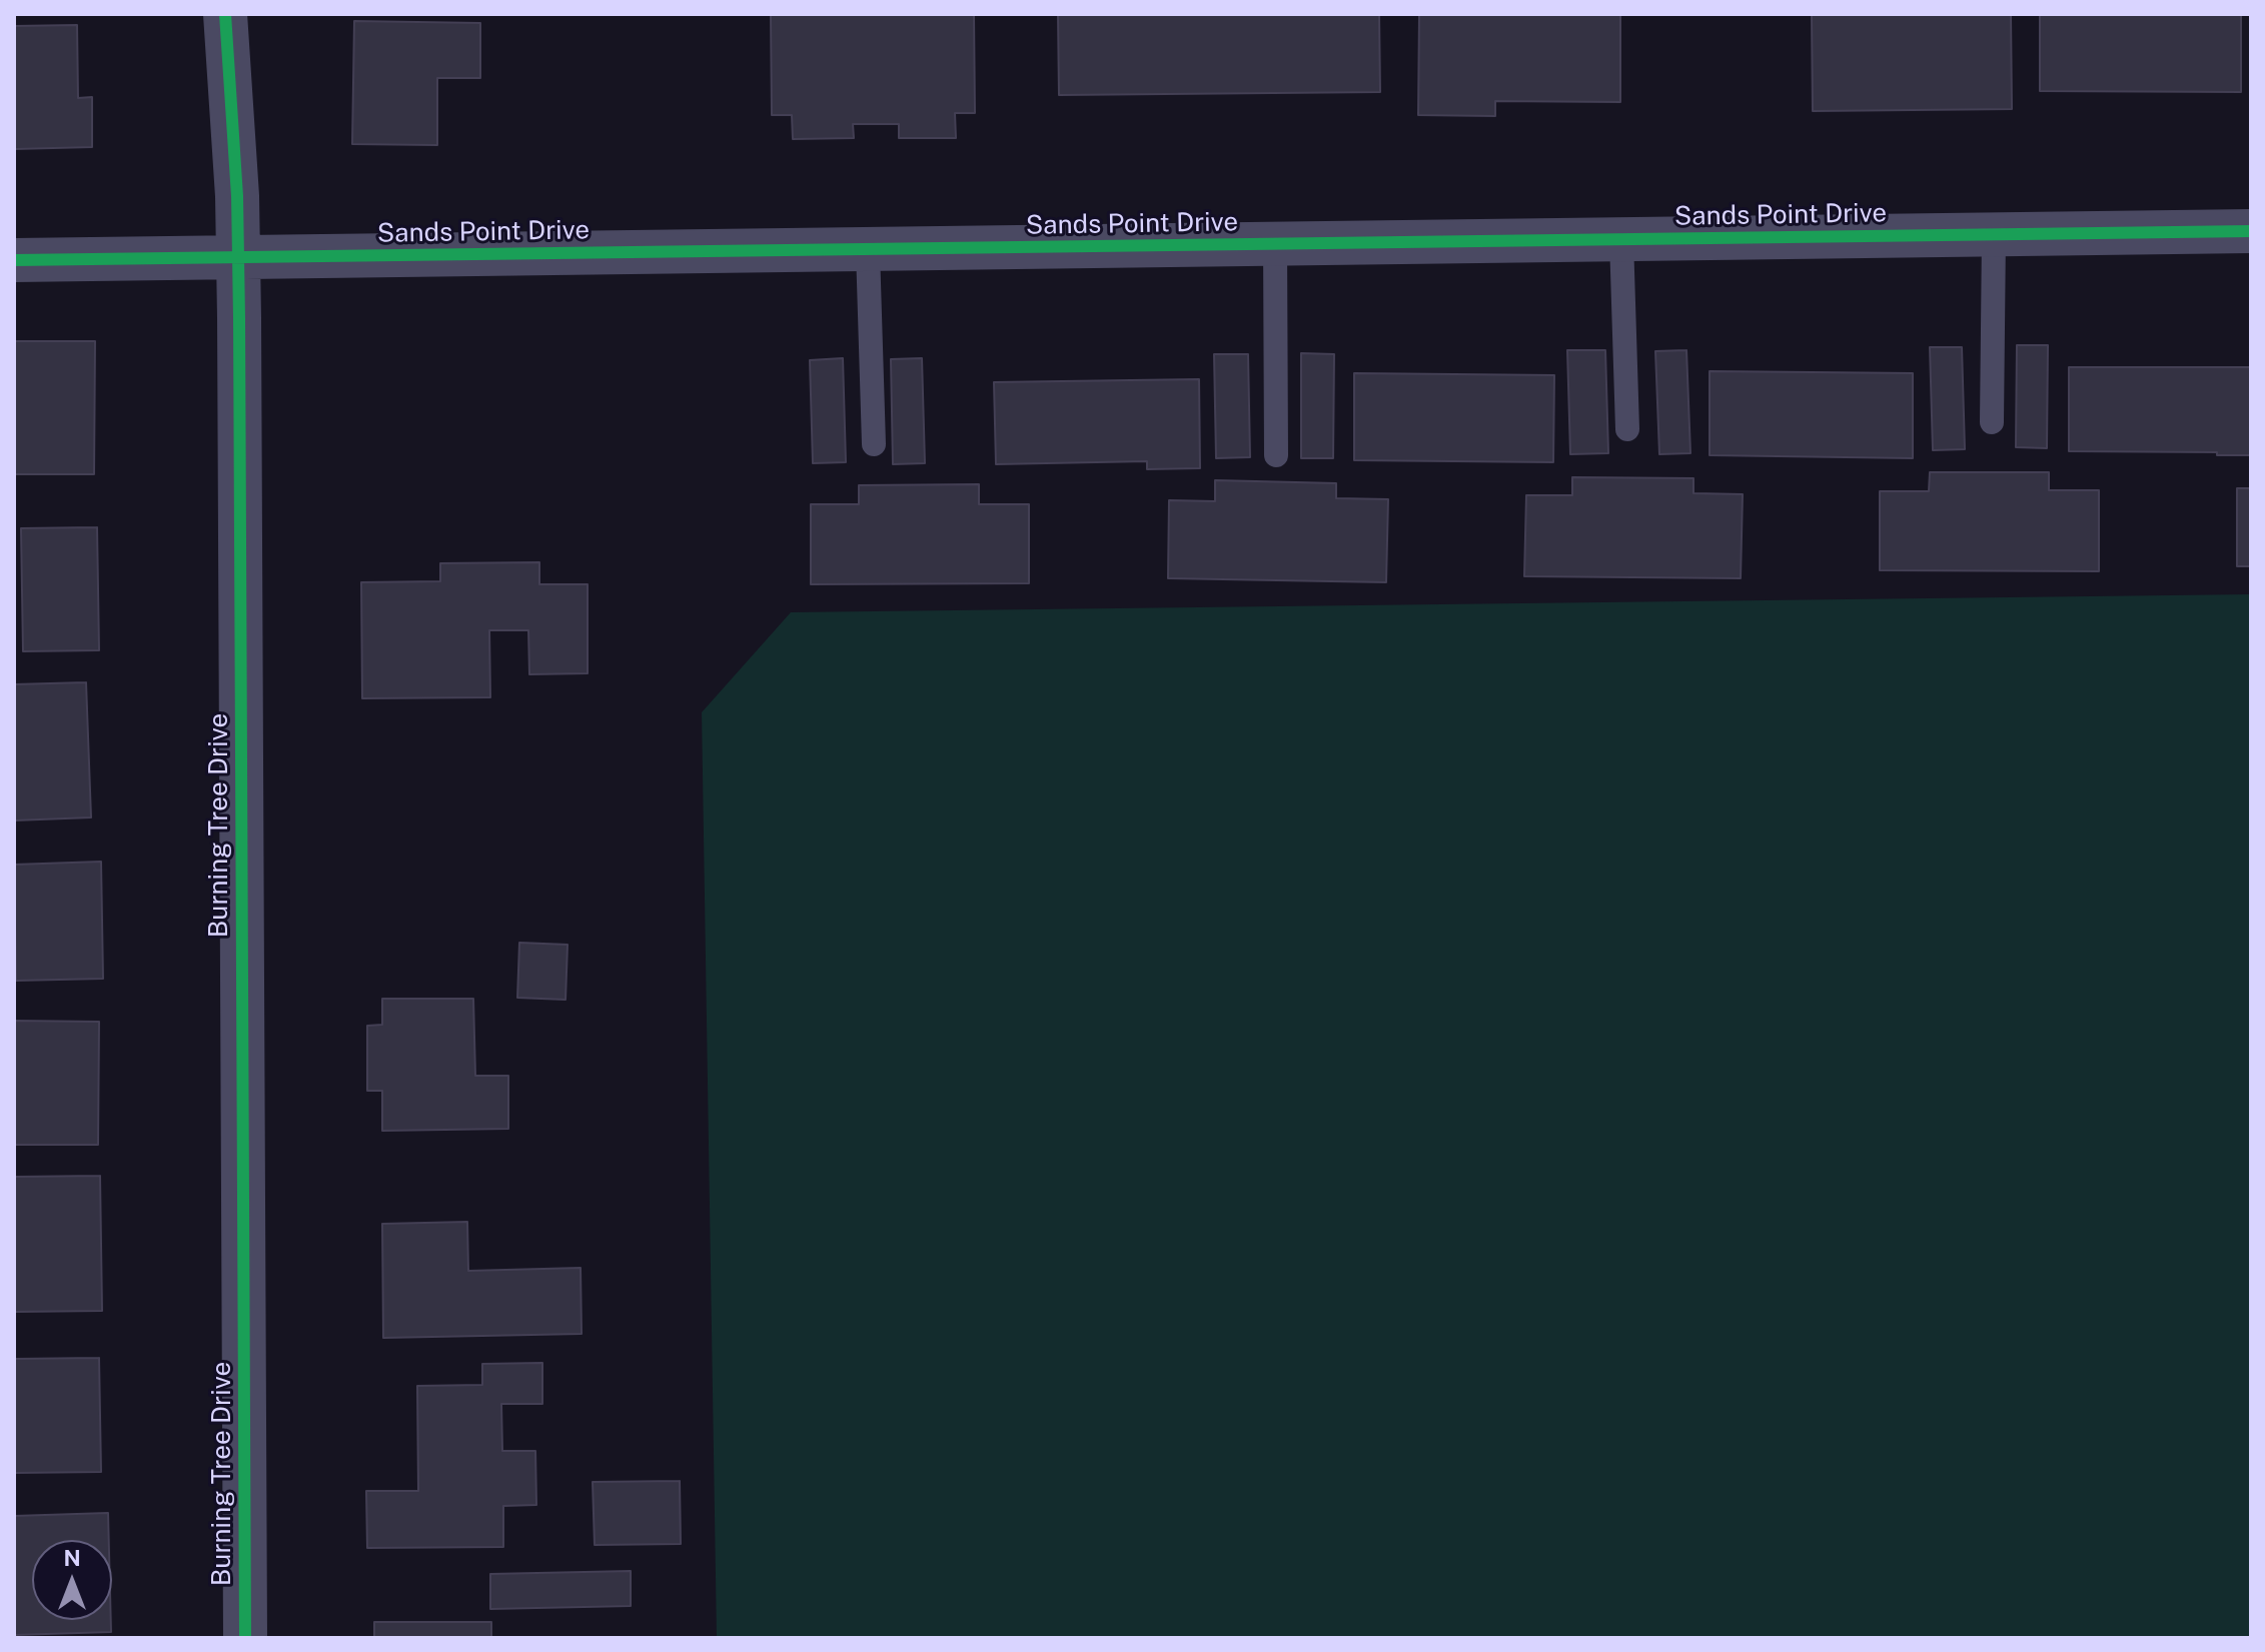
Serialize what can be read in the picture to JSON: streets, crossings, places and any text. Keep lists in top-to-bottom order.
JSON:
{
  "streets": {
    "street": ["Sands Point Drive", "Burning Tree Drive"]
  },
  "crossings": [
    ["Sands Point Drive", "Burning Tree Drive"]
  ],
  "north": "top"
}
